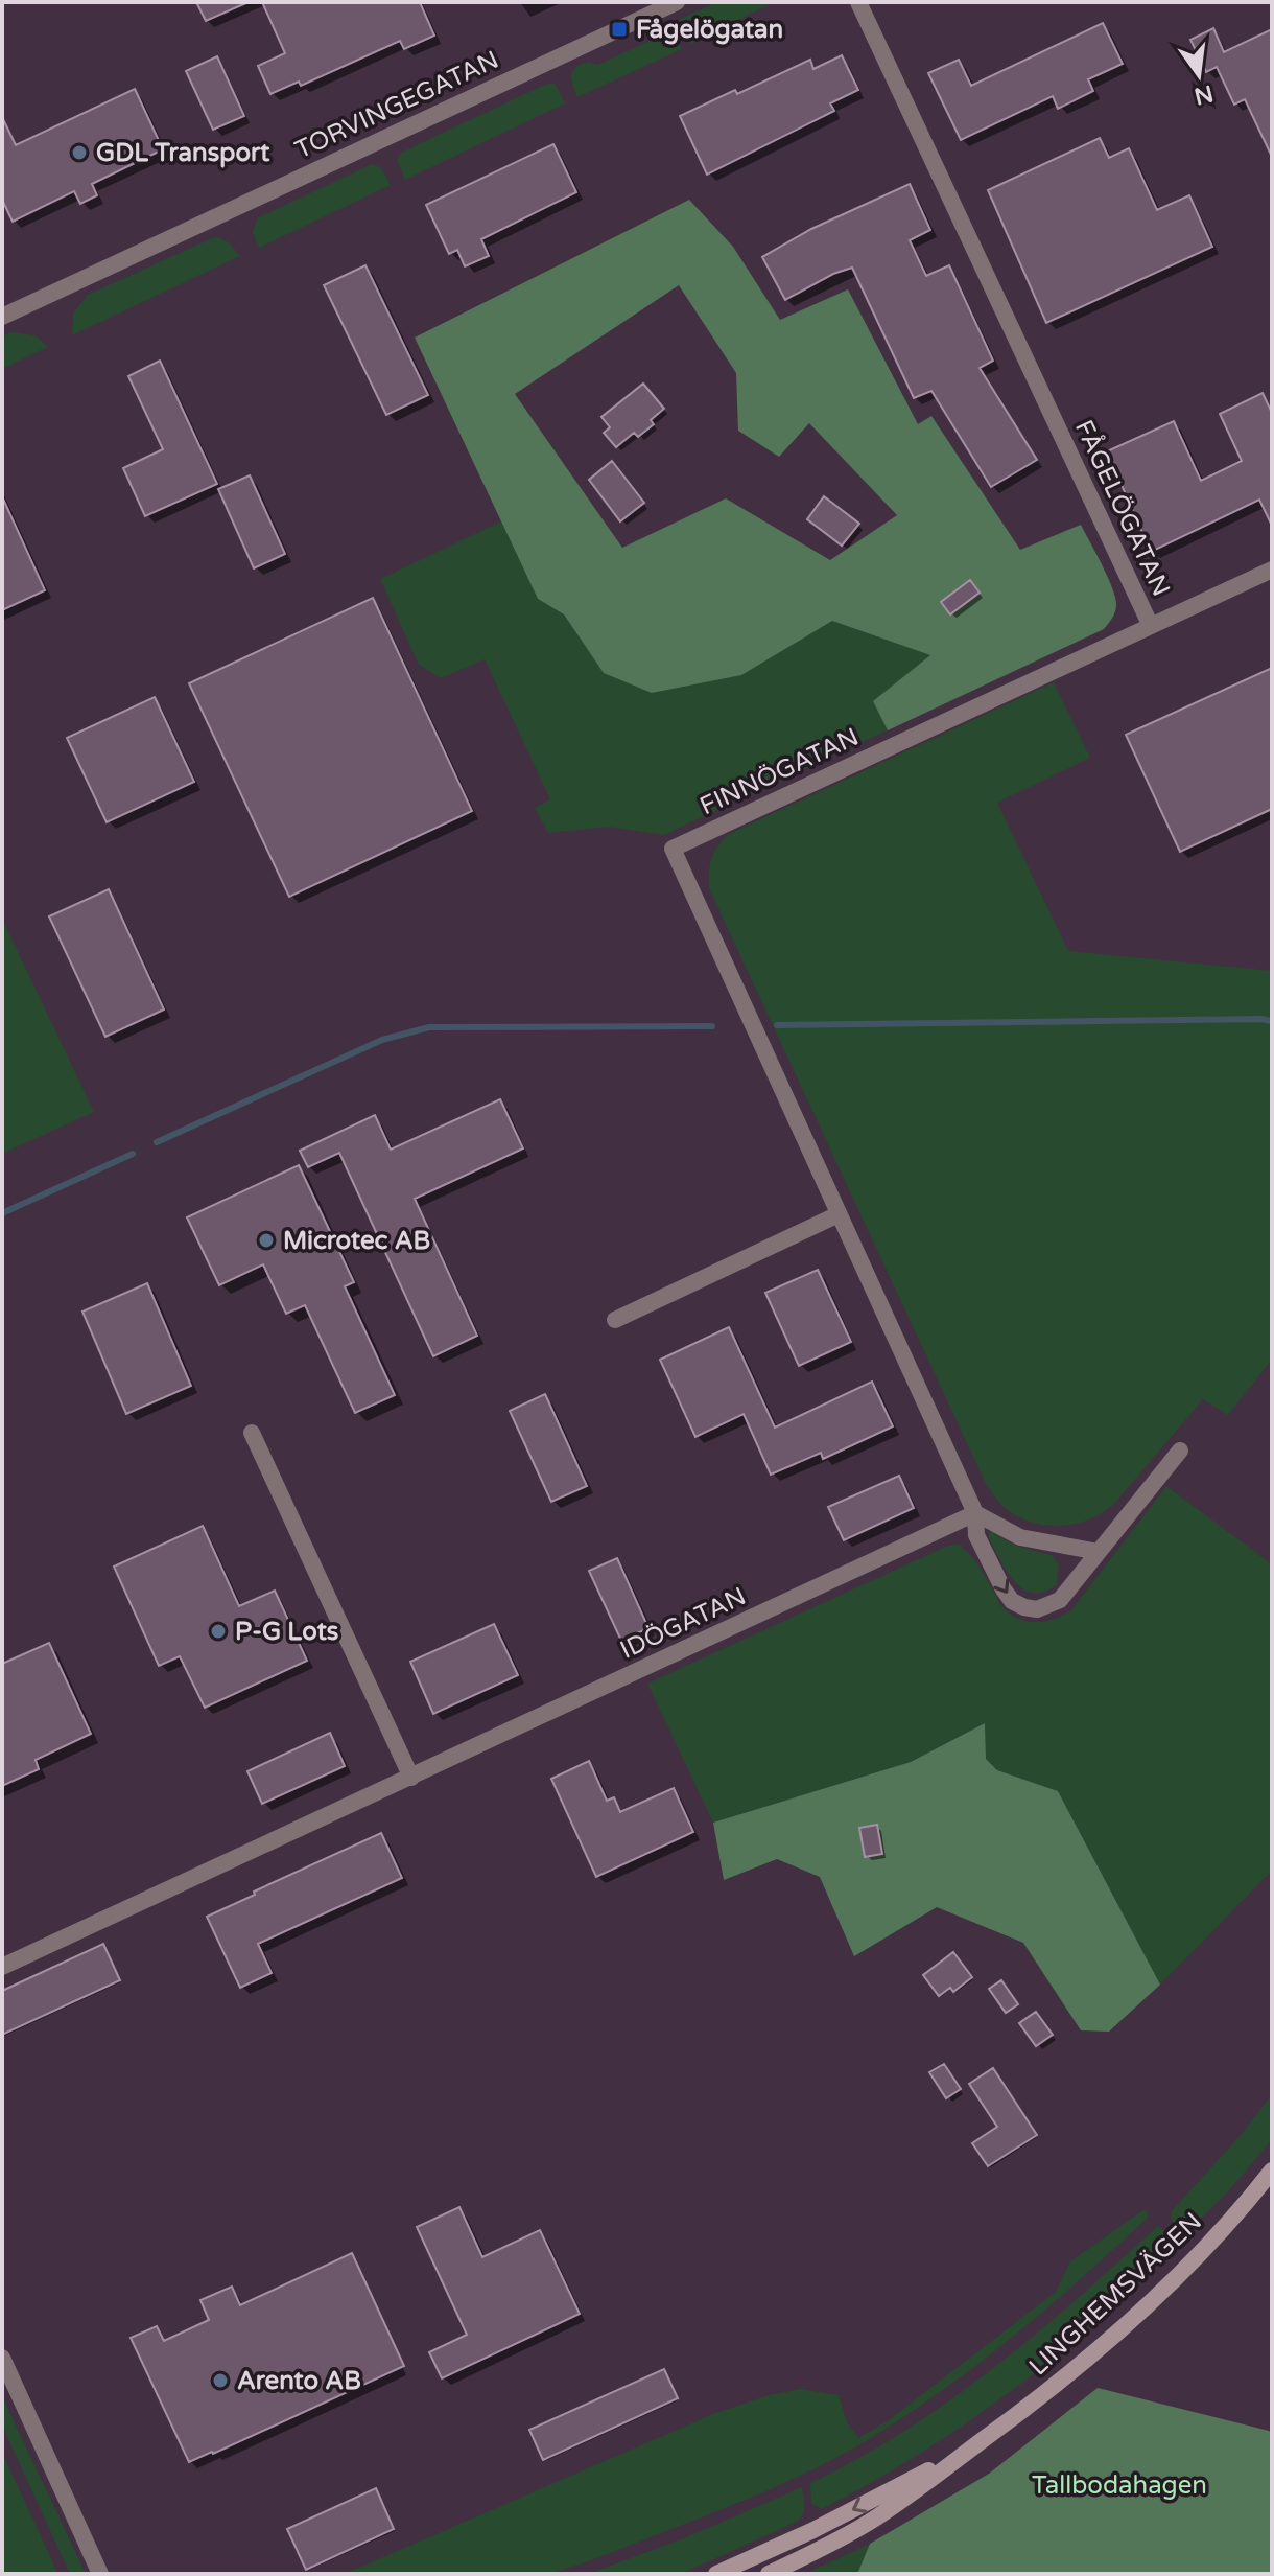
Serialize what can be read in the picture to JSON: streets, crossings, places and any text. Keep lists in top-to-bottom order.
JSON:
{
  "streets": {
    "main road": ["LINGHEMSVÄGEN"],
    "street": [
      "TORVINGEGATAN",
      "FÅGELÖGATAN",
      "FINNÖGATAN",
      "IDÖGATAN"
    ]
  },
  "crossings": [
    ["FÅGELÖGATAN", "FINNÖGATAN"],
    ["FINNÖGATAN", "IDÖGATAN"]
  ],
  "parks": ["Tallbodahagen"],
  "places": {
    "transit": ["Fågelögatan"],
    "other": [
      "GDL Transport",
      "Microtec AB",
      "P-G Lots",
      "Arento AB"
    ]
  },
  "north": "bottom"
}
